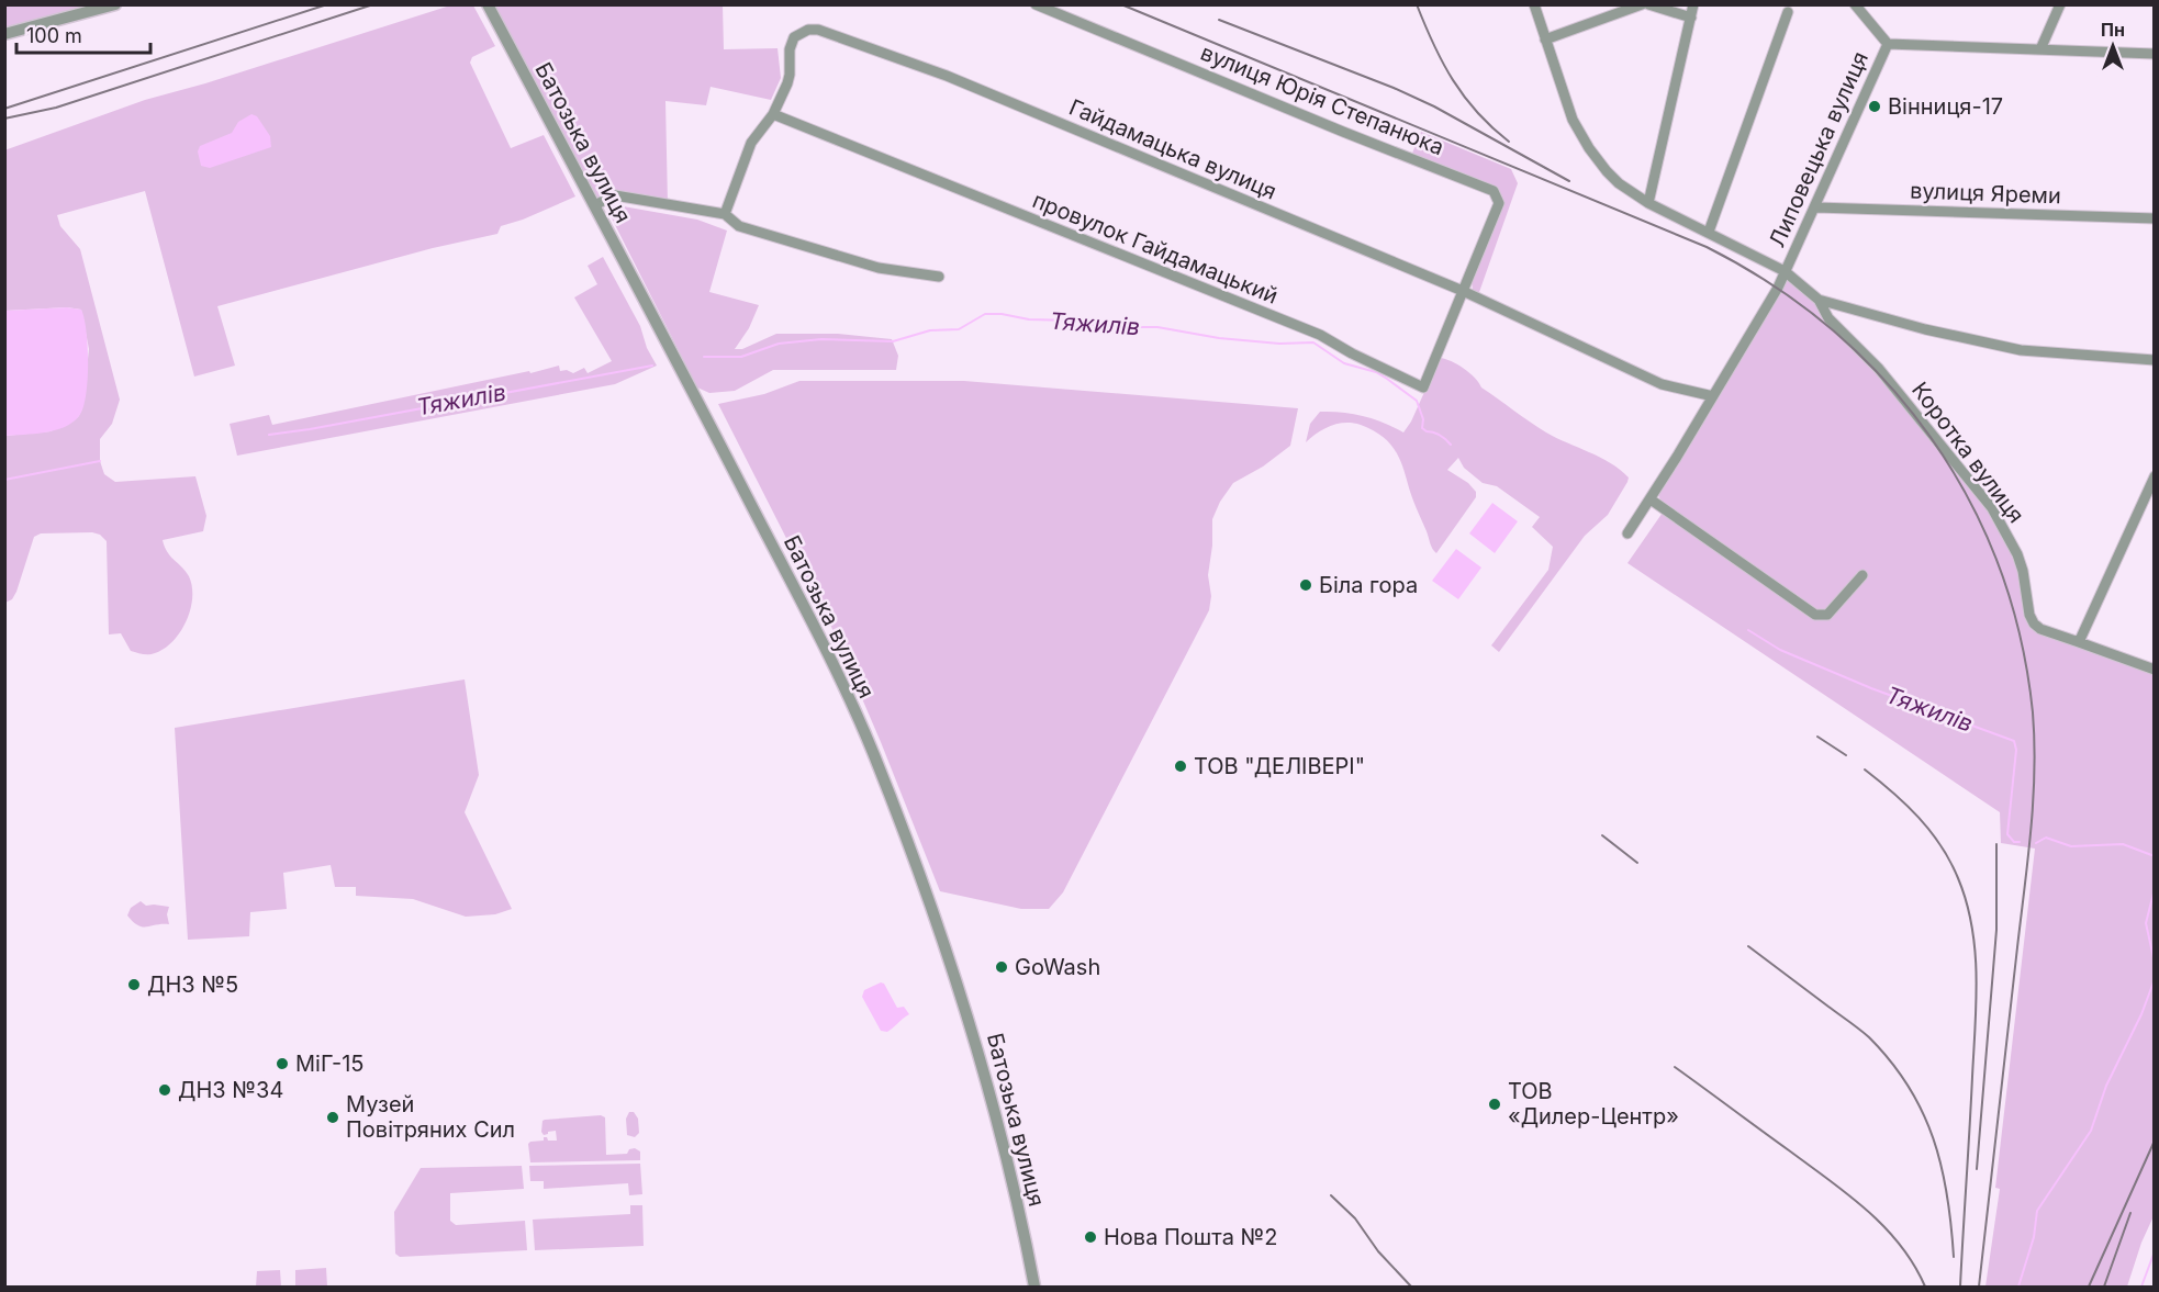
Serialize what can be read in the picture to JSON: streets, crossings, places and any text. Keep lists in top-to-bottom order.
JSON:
{
  "streets": {
    "street": [
      "вулиця Юрія Степанюка",
      "Батозька вулиця",
      "Гайдамацька вулиця",
      "Липовецька вулиця",
      "вулиця Яреми",
      "провулок Гайдамацький",
      "Коротка вулиця"
    ]
  },
  "crossings": [
    ["вулиця Юрія Степанюка", "Гайдамацька вулиця"],
    ["вулиця Юрія Степанюка", "провулок Гайдамацький"],
    ["Гайдамацька вулиця", "Липовецька вулиця"],
    ["Гайдамацька вулиця", "провулок Гайдамацький"],
    ["Липовецька вулиця", "вулиця Яреми"],
    ["Липовецька вулиця", "Коротка вулиця"]
  ],
  "water": ["Тяжилів"],
  "places": [
    "Вінниця-17",
    "Біла гора",
    "ТОВ \"ДЕЛІВЕРІ\"",
    "GoWash",
    "ДНЗ №5",
    "МіГ-15",
    "ДНЗ №34",
    "ТОВ «Дилер-Центр»",
    "Музей Повітряних Сил",
    "Нова Пошта №2"
  ],
  "scale_bar": "100 m",
  "north": "top"
}
